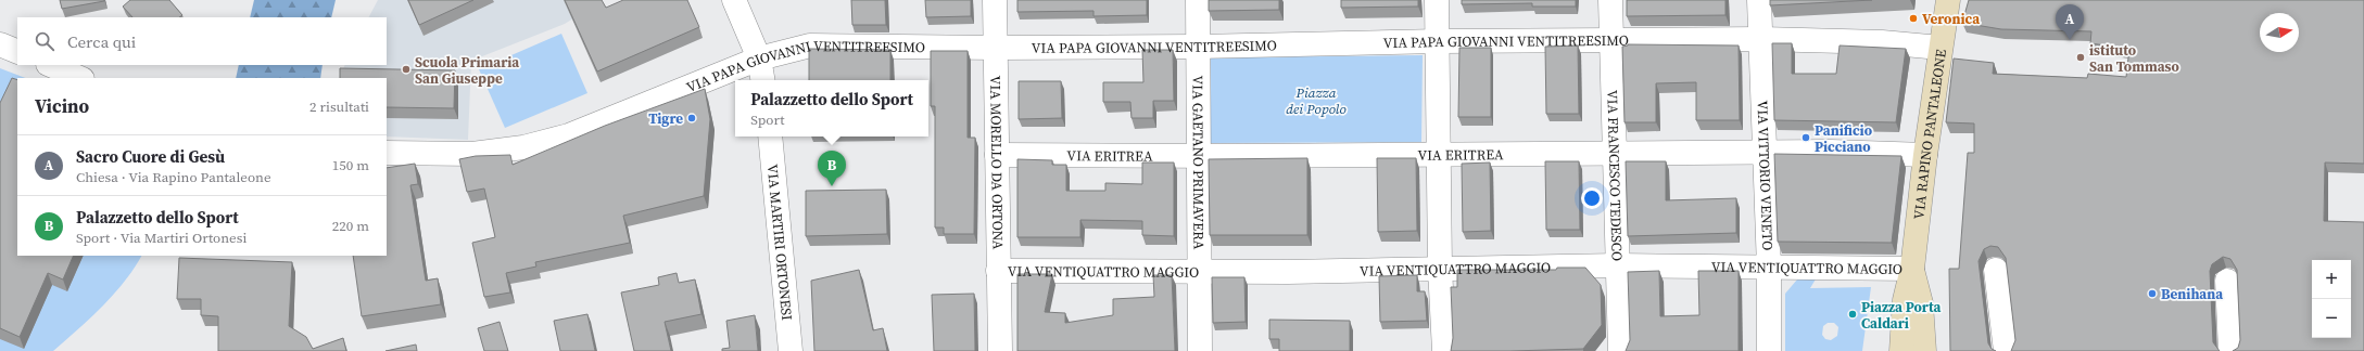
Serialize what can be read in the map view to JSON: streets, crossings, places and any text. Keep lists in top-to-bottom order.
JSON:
{
  "streets": {
    "street": [
      "VIA PAPA GIOVANNI VENTITREESIMO",
      "VIA RAPINO PANTALEONE",
      "VIA ERITREA",
      "VIA MORELLO DA ORTONA",
      "VIA GAETANO PRIMAVERA",
      "VIA FRANCESCO TEDESCO",
      "VIA VITTORIO VENETO",
      "VIA MARTIRI ORTONESI",
      "VIA VENTIQUATTRO MAGGIO"
    ]
  },
  "crossings": [
    ["VIA PAPA GIOVANNI VENTITREESIMO", "VIA RAPINO PANTALEONE"],
    ["VIA PAPA GIOVANNI VENTITREESIMO", "VIA MORELLO DA ORTONA"],
    ["VIA PAPA GIOVANNI VENTITREESIMO", "VIA GAETANO PRIMAVERA"],
    ["VIA PAPA GIOVANNI VENTITREESIMO", "VIA FRANCESCO TEDESCO"],
    ["VIA PAPA GIOVANNI VENTITREESIMO", "VIA VITTORIO VENETO"],
    ["VIA RAPINO PANTALEONE", "VIA ERITREA"],
    ["VIA RAPINO PANTALEONE", "VIA VENTIQUATTRO MAGGIO"],
    ["VIA ERITREA", "VIA MORELLO DA ORTONA"],
    ["VIA ERITREA", "VIA GAETANO PRIMAVERA"],
    ["VIA ERITREA", "VIA FRANCESCO TEDESCO"],
    ["VIA ERITREA", "VIA VITTORIO VENETO"],
    ["VIA MORELLO DA ORTONA", "VIA VENTIQUATTRO MAGGIO"],
    ["VIA GAETANO PRIMAVERA", "VIA VENTIQUATTRO MAGGIO"],
    ["VIA FRANCESCO TEDESCO", "VIA VENTIQUATTRO MAGGIO"],
    ["VIA VITTORIO VENETO", "VIA VENTIQUATTRO MAGGIO"]
  ],
  "parks": ["Piazza dei Popolo"],
  "places": [
    "Veronica",
    "istituto San Tommaso",
    "Scuola Primaria San Giuseppe",
    "Tigre",
    "Panificio Picciano",
    "Benihana",
    "Piazza Porta Caldari"
  ],
  "north": "right",
  "page": {
    "pins": ["A", "B"],
    "search": "Cerca qui",
    "heading": ["Vicino", "2 risultati"],
    "popup": ["Palazzetto dello Sport", "Sport"],
    "list": [
      {
        "mark": "A",
        "name": "Sacro Cuore di Gesù",
        "note": "Chiesa · Via Rapino Pantaleone",
        "value": "150 m"
      },
      {
        "mark": "B",
        "name": "Palazzetto dello Sport",
        "note": "Sport · Via Martiri Ortonesi",
        "value": "220 m"
      }
    ],
    "map_buttons": ["+", "−"]
  }
}
